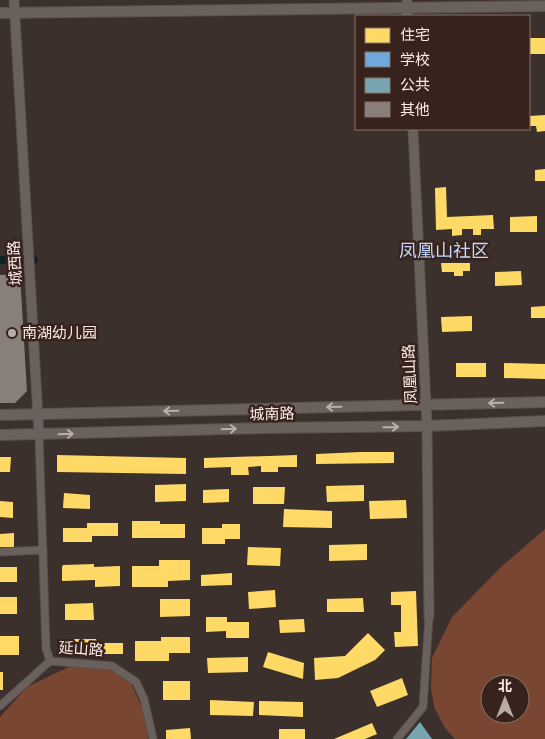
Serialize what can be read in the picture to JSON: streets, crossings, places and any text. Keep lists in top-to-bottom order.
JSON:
{
  "streets": {
    "main road": ["城南路"],
    "street": ["城西路", "凤凰山路", "延山路"]
  },
  "crossings": [
    ["城西路", "城南路"],
    ["凤凰山路", "城南路"]
  ],
  "districts": ["凤凰山社区"],
  "places": ["南湖幼儿园"],
  "legend": [
    "住宅",
    "学校",
    "公共",
    "其他"
  ],
  "north": "top"
}
